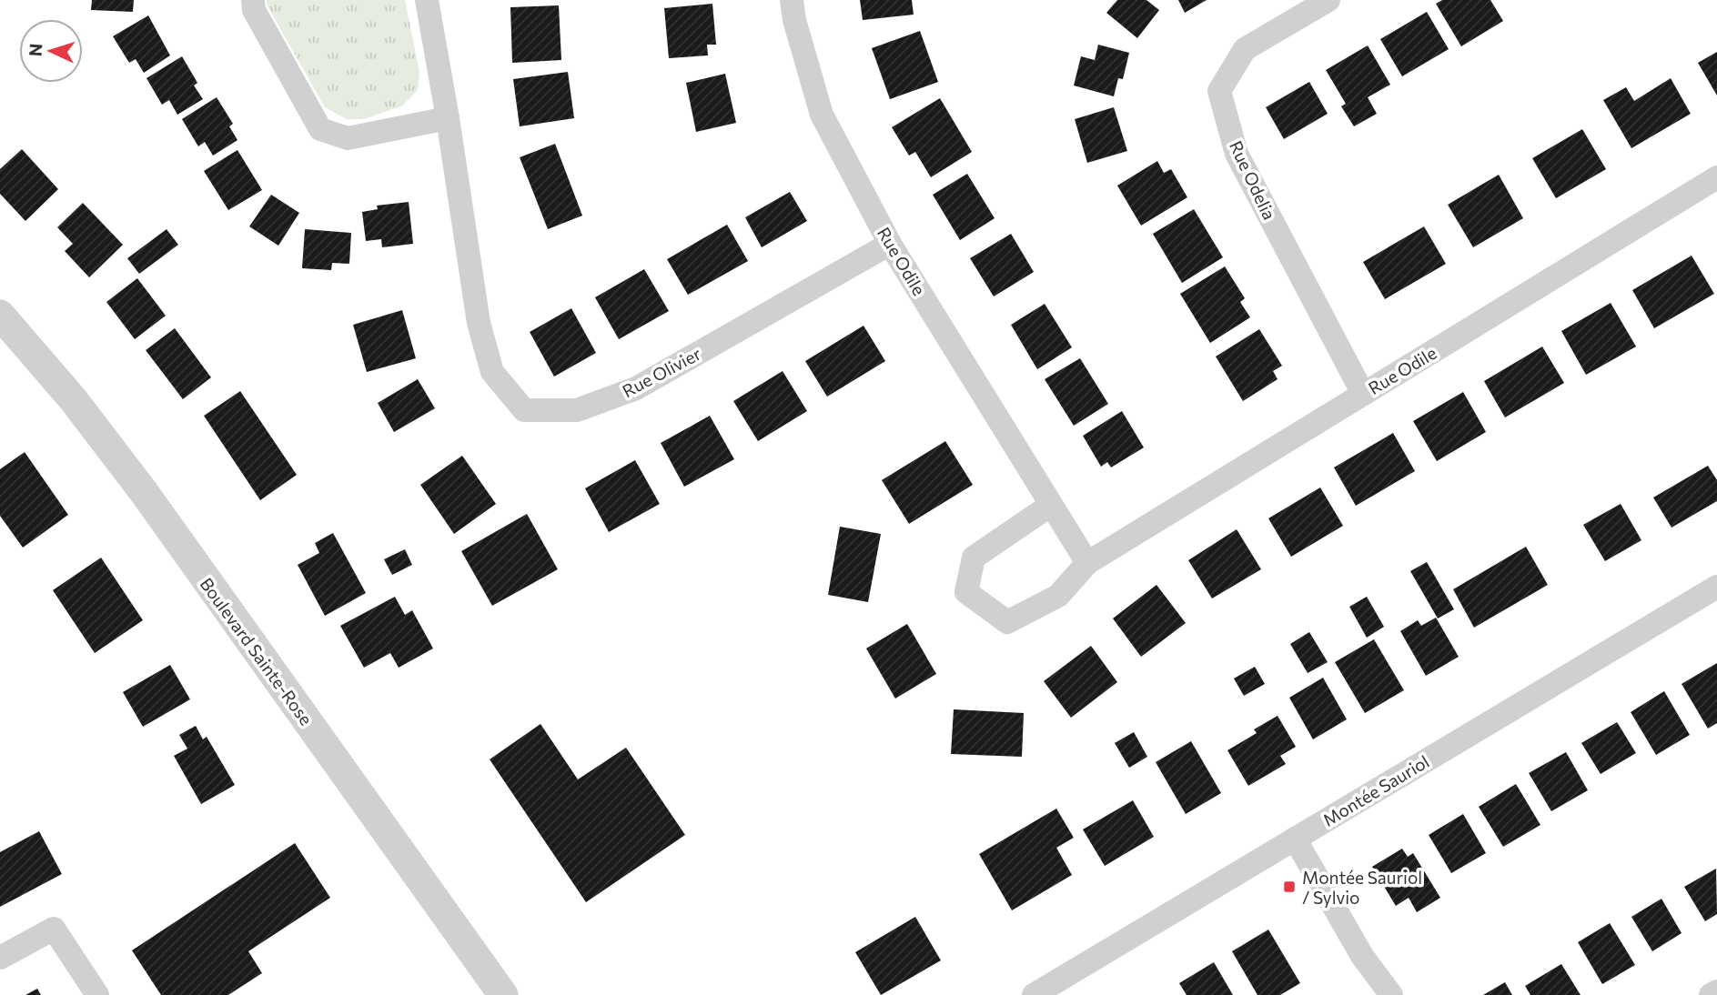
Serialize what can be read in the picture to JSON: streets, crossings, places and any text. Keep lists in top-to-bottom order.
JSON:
{
  "streets": {
    "street": [
      "Rue Odelia",
      "Rue Odile",
      "Rue Olivier",
      "Boulevard Sainte-Rose",
      "Montée Sauriol"
    ]
  },
  "crossings": [
    ["Rue Odelia", "Rue Odile"],
    ["Rue Odile", "Rue Olivier"]
  ],
  "places": {
    "transit": ["Montée Sauriol / Sylvio"]
  },
  "north": "left"
}
